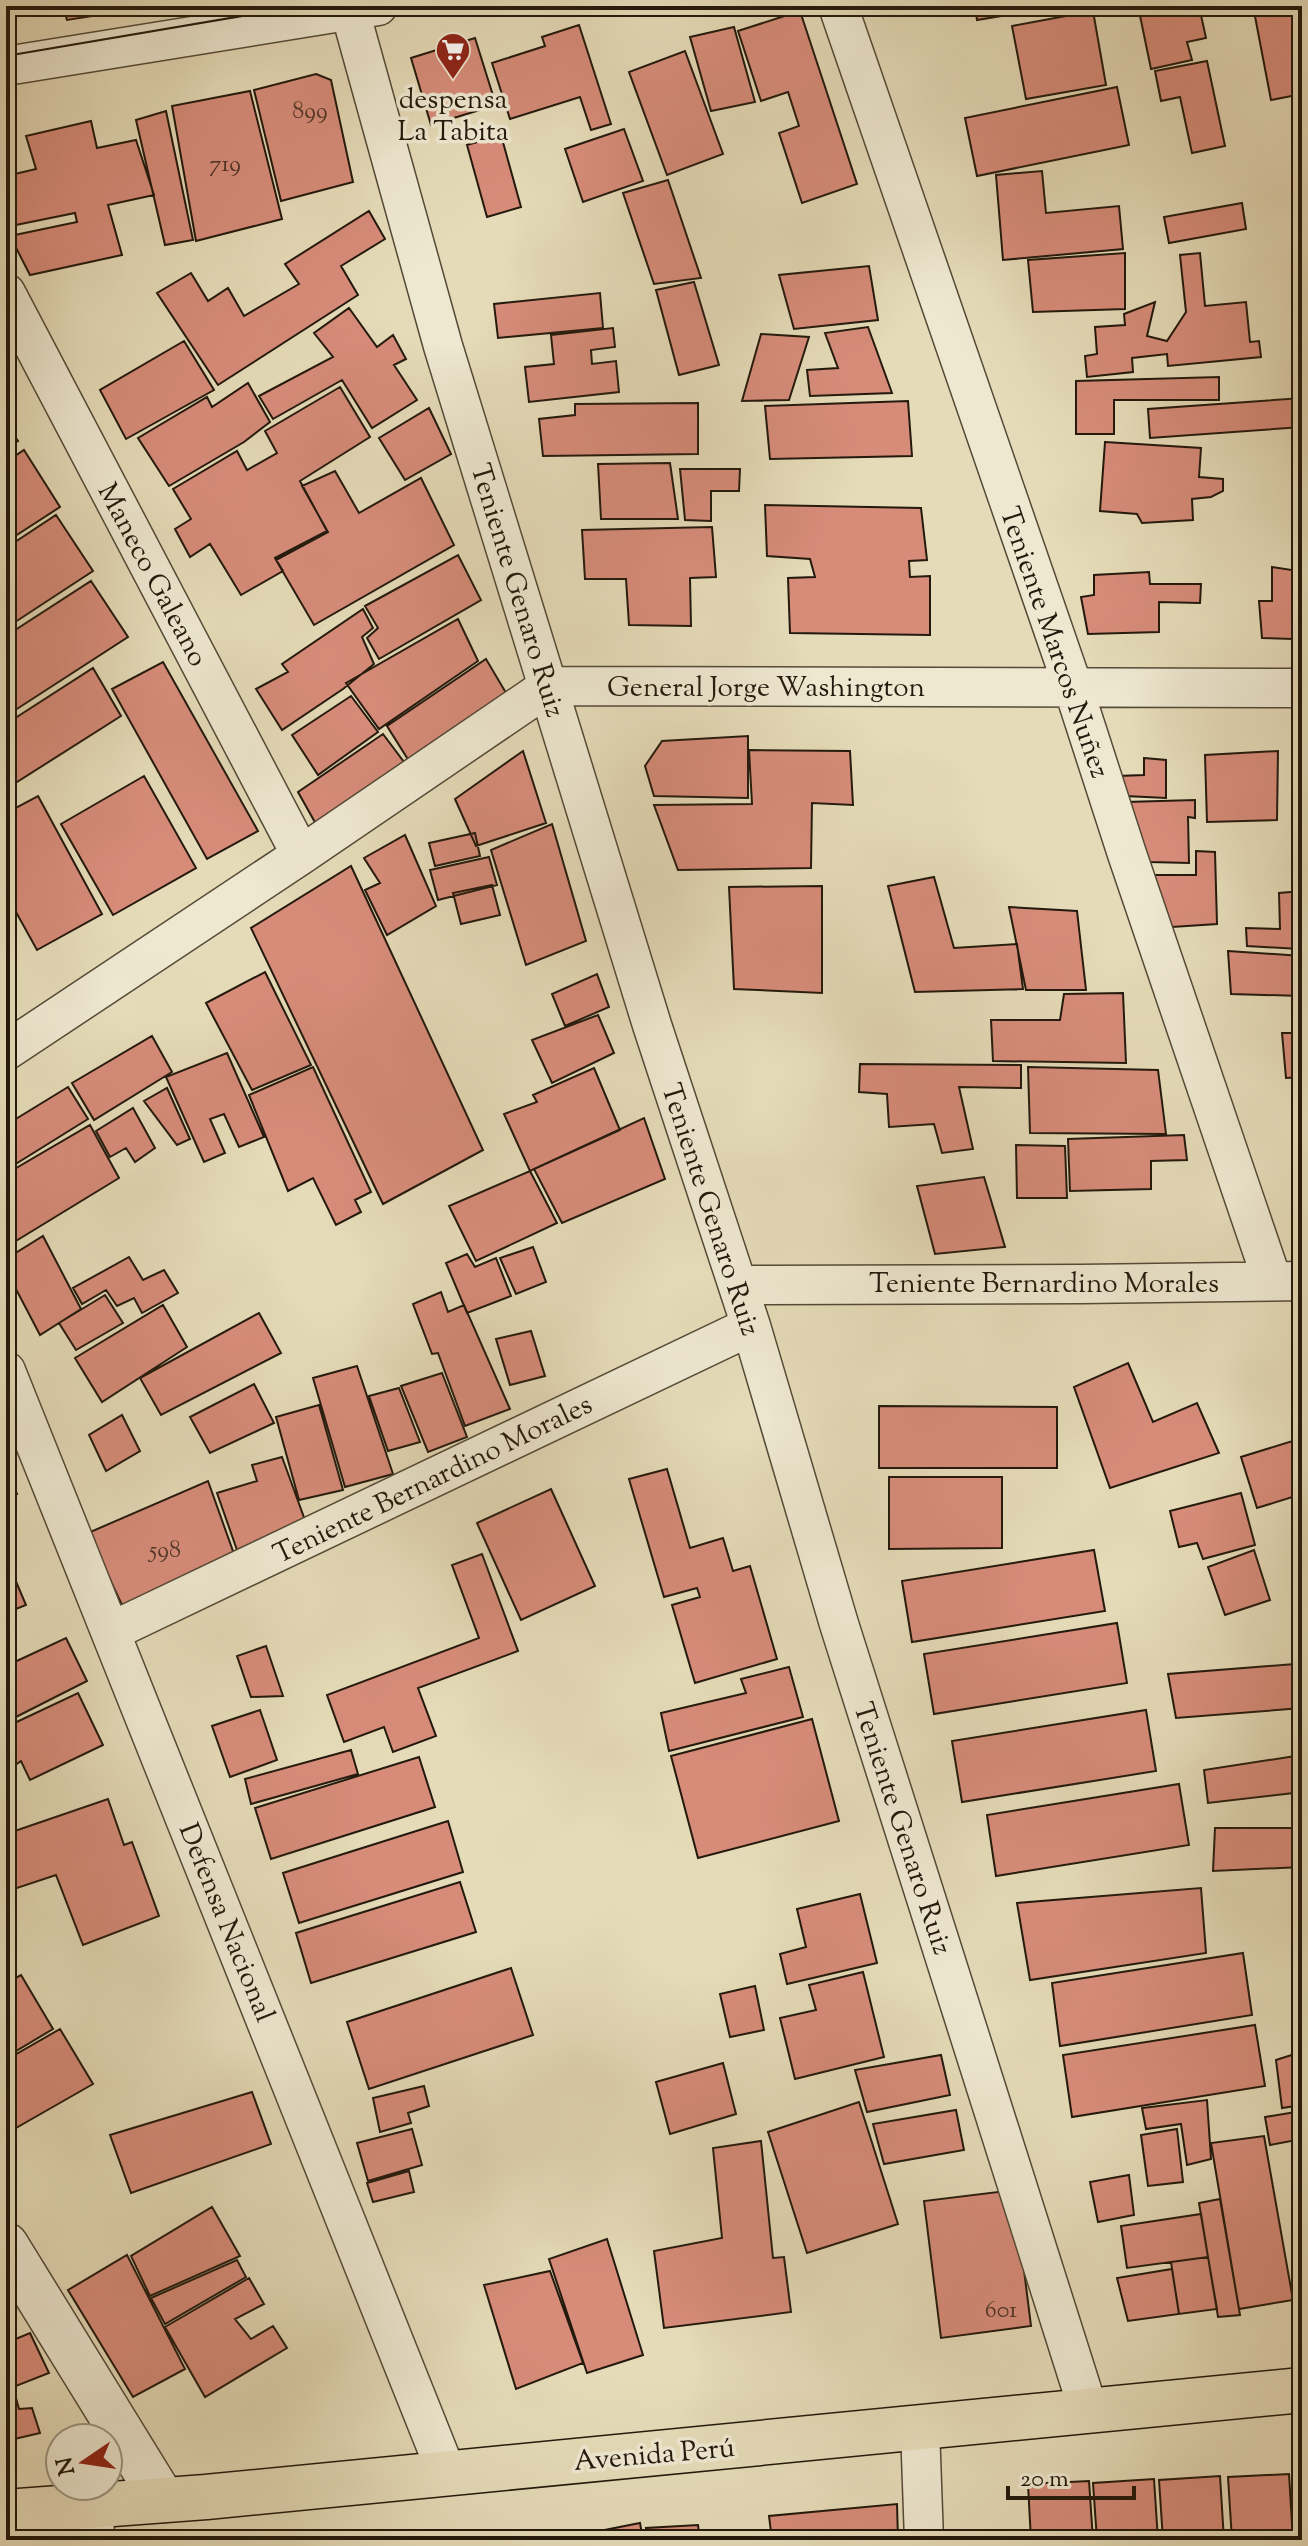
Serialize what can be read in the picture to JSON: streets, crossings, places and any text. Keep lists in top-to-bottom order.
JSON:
{
  "streets": {
    "main road": ["Avenida Perú"],
    "street": [
      "Maneco Galeano",
      "Teniente Genaro Ruiz",
      "Teniente Marcos Nuñez",
      "General Jorge Washington",
      "Teniente Bernardino Morales",
      "Defensa Nacional"
    ]
  },
  "crossings": [
    ["Teniente Genaro Ruiz", "General Jorge Washington"],
    ["Teniente Genaro Ruiz", "Teniente Bernardino Morales"],
    ["Teniente Genaro Ruiz", "Avenida Perú"],
    ["Teniente Marcos Nuñez", "General Jorge Washington"],
    ["Teniente Marcos Nuñez", "Teniente Bernardino Morales"],
    ["Teniente Bernardino Morales", "Defensa Nacional"],
    ["Defensa Nacional", "Avenida Perú"]
  ],
  "places": {
    "supermarket": ["despensa La Tabita"]
  },
  "house_numbers": [
    "899",
    "719",
    "598",
    "601"
  ],
  "scale_bar": "20 m",
  "north": "left"
}
